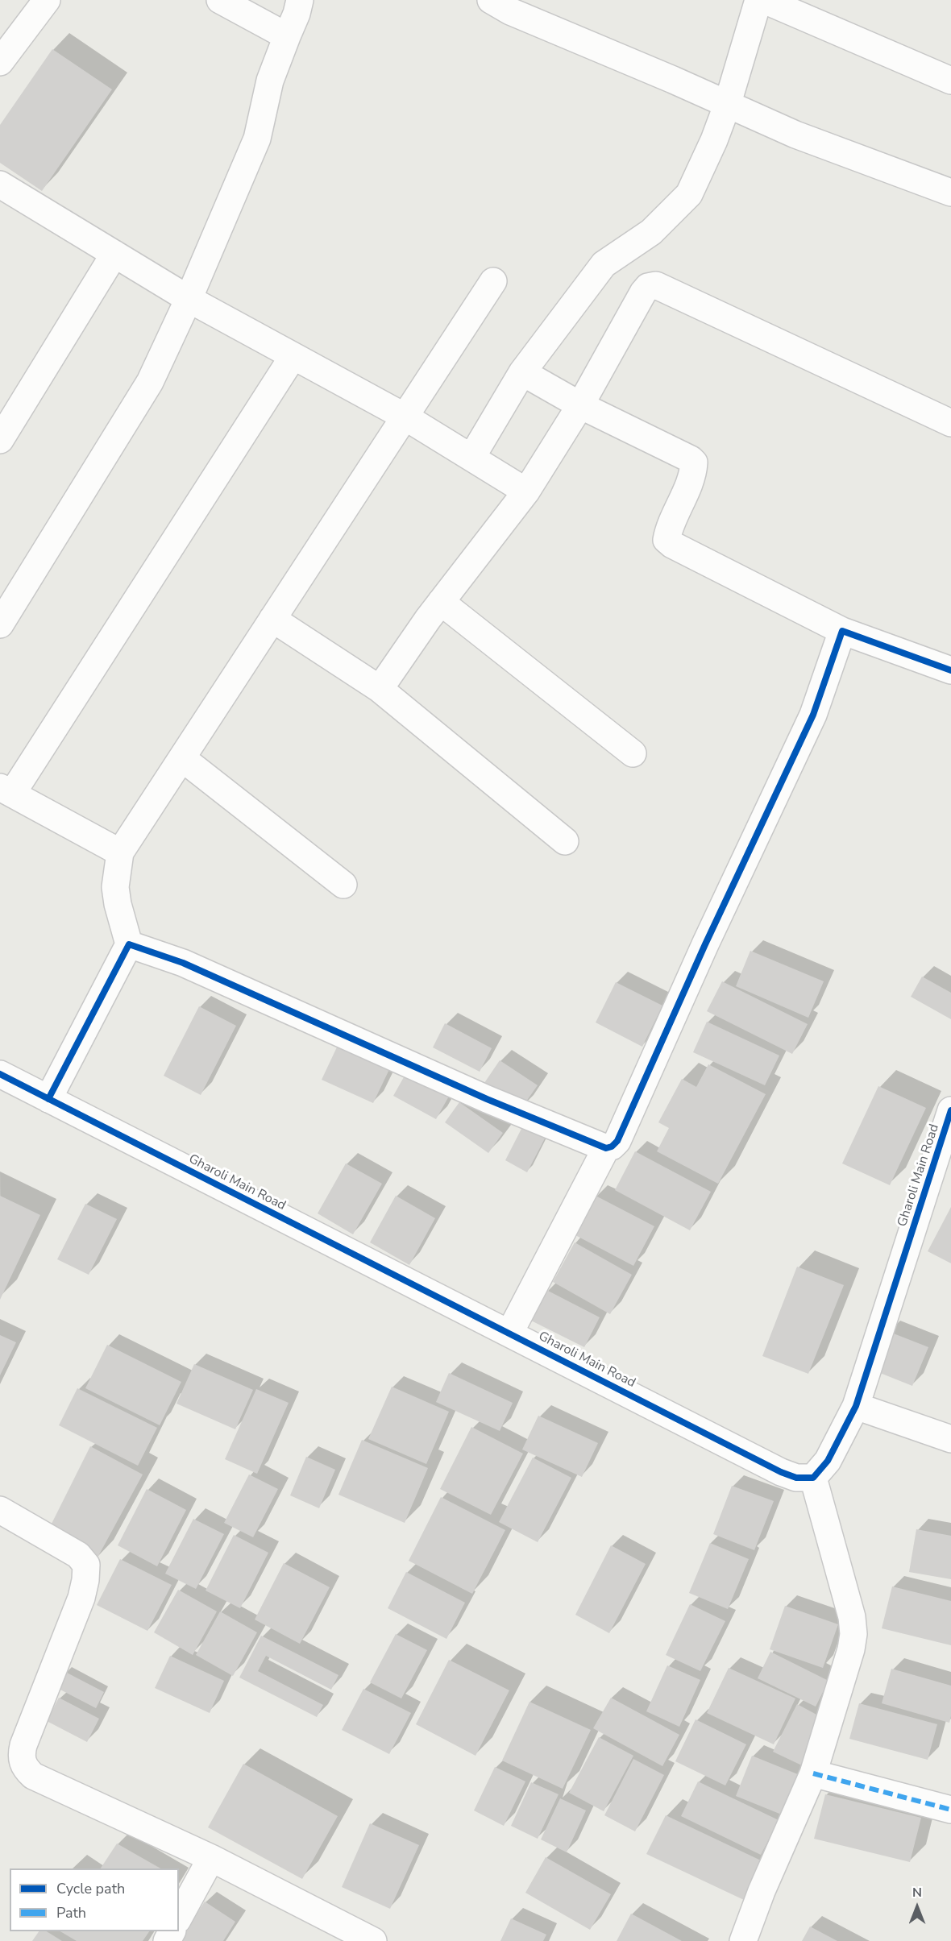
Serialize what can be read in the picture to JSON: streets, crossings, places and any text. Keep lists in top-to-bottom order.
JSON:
{
  "streets": {
    "street": ["Gharoli Main Road"]
  },
  "legend": ["Cycle path", "Path"],
  "north": "top"
}
